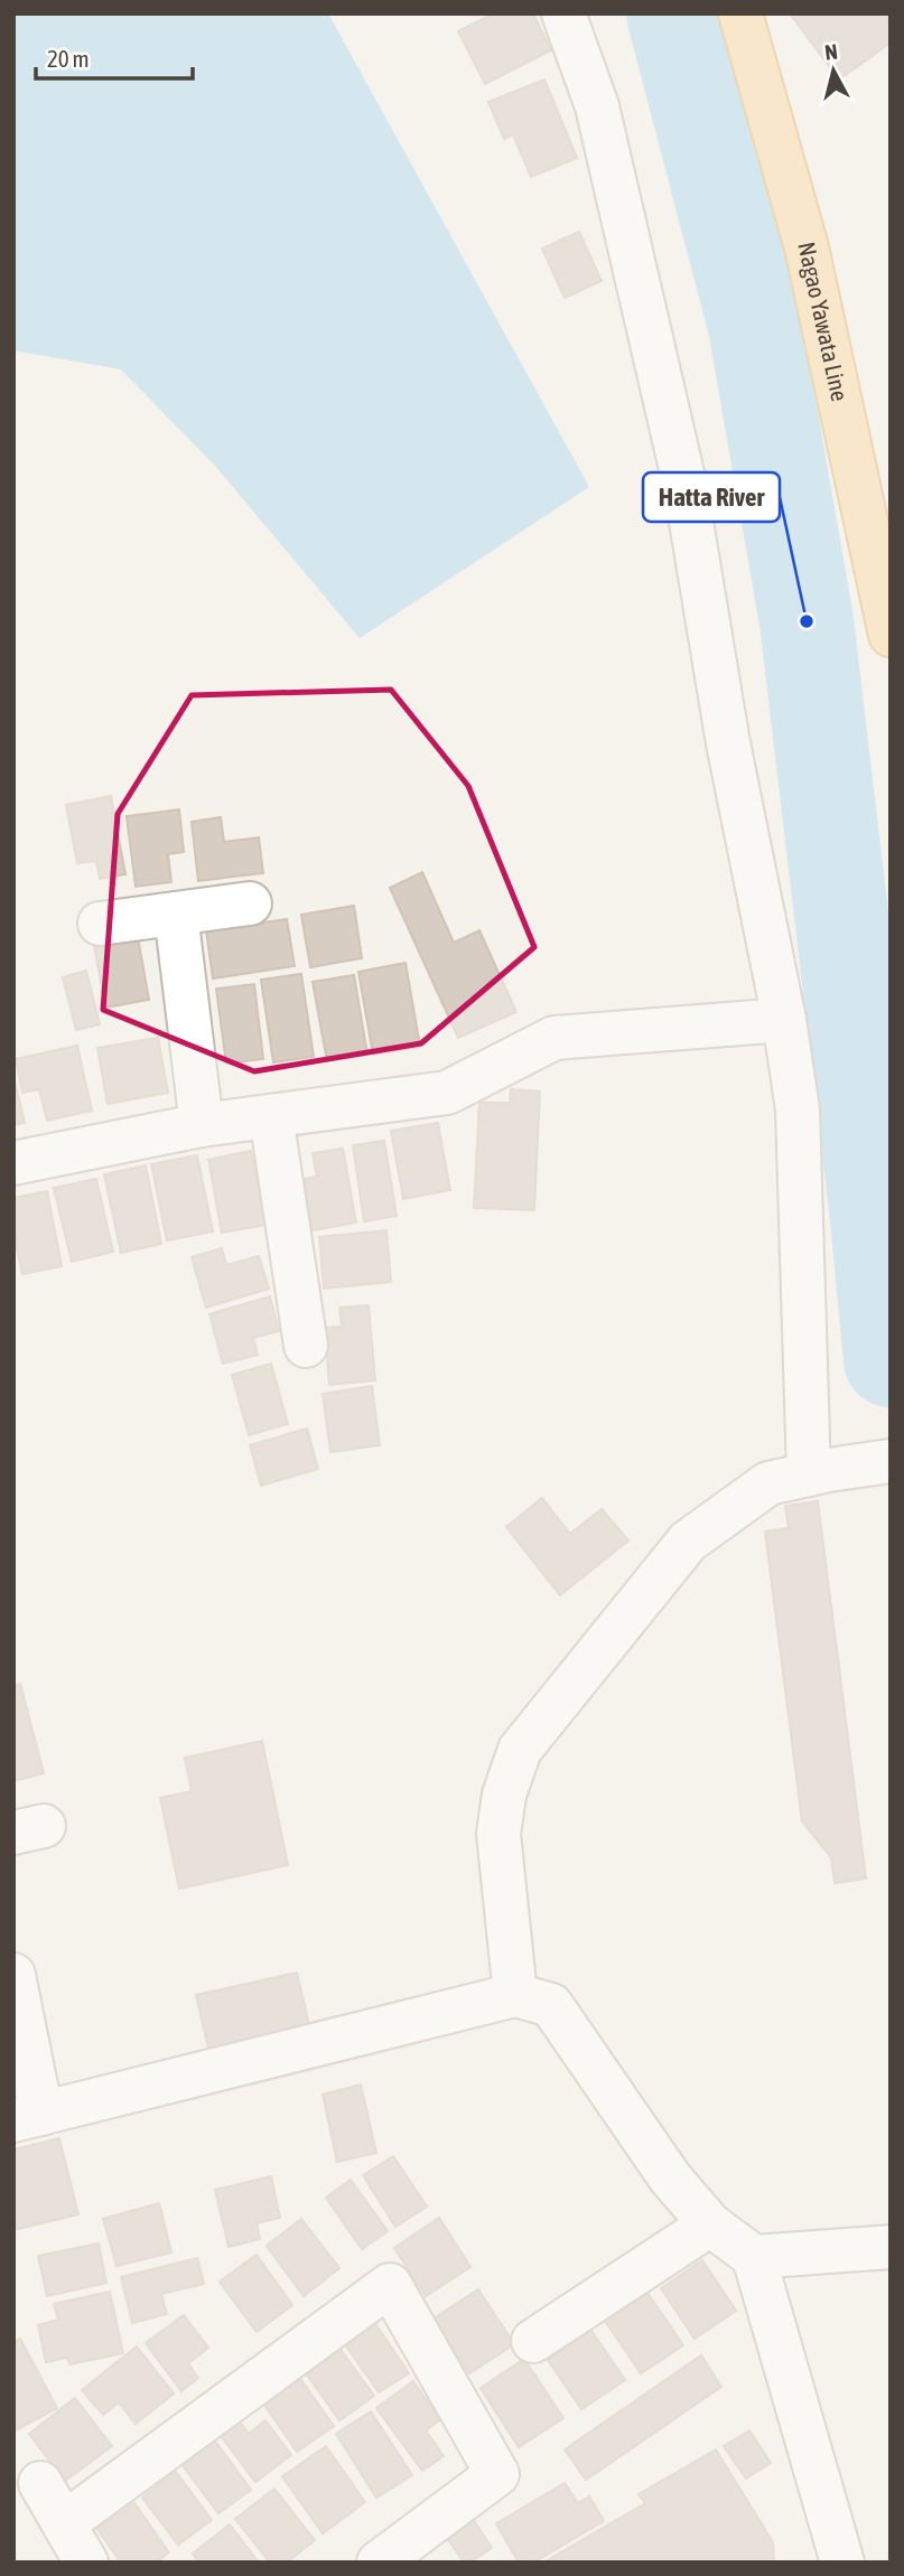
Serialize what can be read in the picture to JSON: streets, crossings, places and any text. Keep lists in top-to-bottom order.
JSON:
{
  "streets": {
    "main road": ["Nagao Yawata Line"]
  },
  "places": ["Hatta River"],
  "scale_bar": "20 m",
  "north": "top"
}
